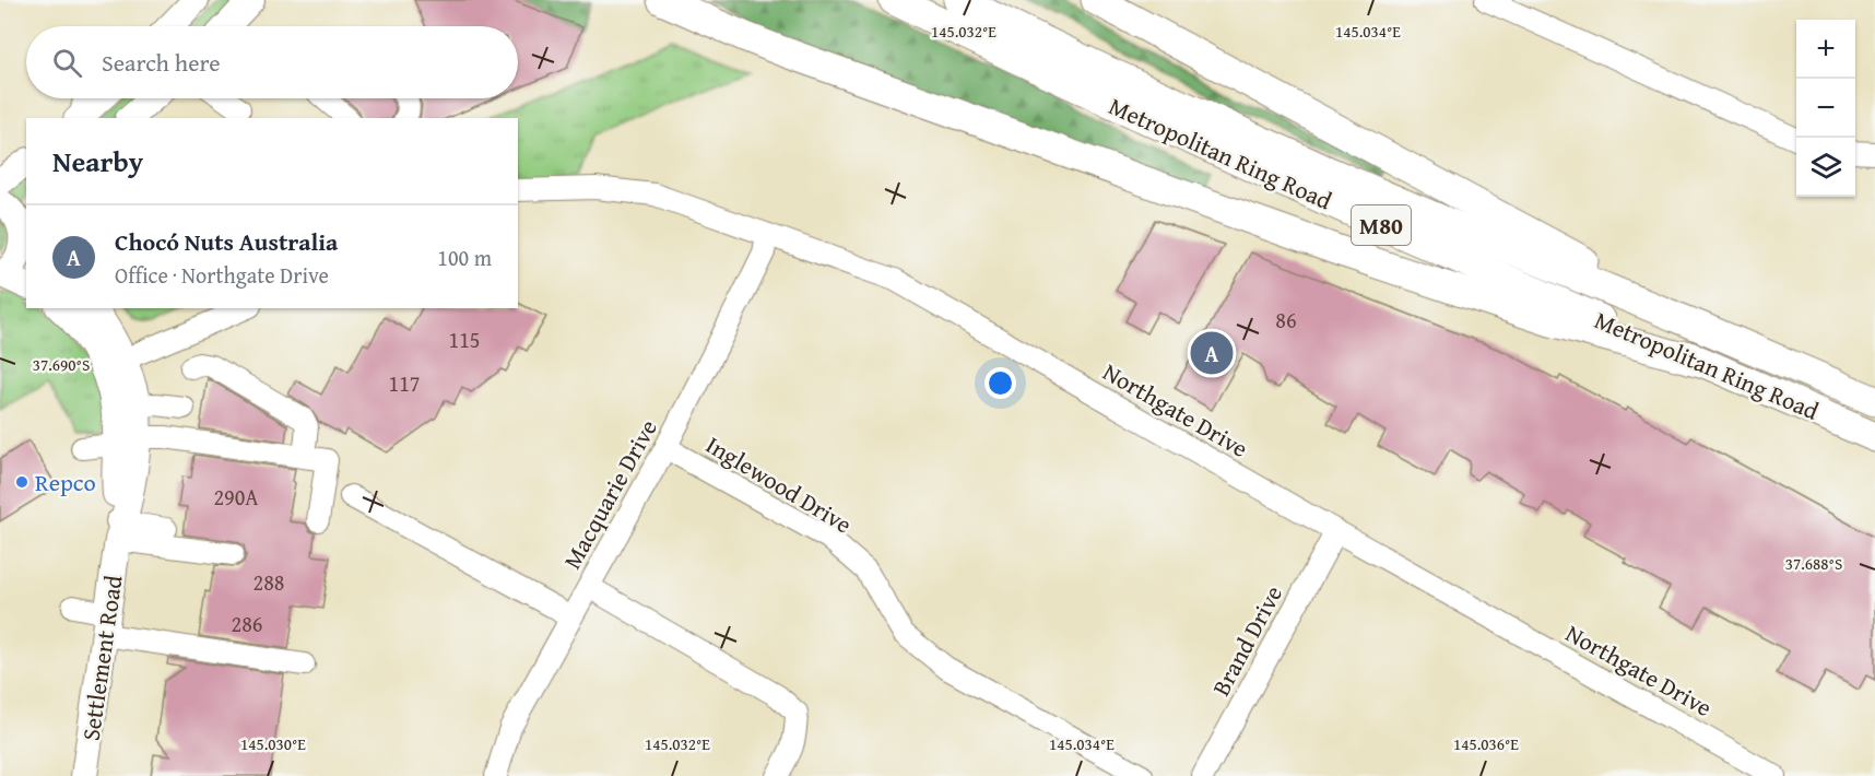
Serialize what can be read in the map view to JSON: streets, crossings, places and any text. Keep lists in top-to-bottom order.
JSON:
{
  "streets": {
    "highway": ["Metropolitan Ring Road", "M80"],
    "main road": ["Settlement Road"],
    "street": [
      "Northgate Drive",
      "Inglewood Drive",
      "Macquarie Drive",
      "Brand Drive"
    ]
  },
  "crossings": [
    ["Northgate Drive", "Macquarie Drive"],
    ["Northgate Drive", "Brand Drive"],
    ["Inglewood Drive", "Macquarie Drive"]
  ],
  "places": ["Repco"],
  "house_numbers": [
    "86",
    "115",
    "117",
    "290A",
    "288",
    "286"
  ],
  "page": {
    "map_buttons": ["+", "−"],
    "search": "Search here",
    "heading": "Nearby",
    "list": [
      {
        "mark": "A",
        "name": "Chocó Nuts Australia",
        "note": "Office · Northgate Drive",
        "value": "100 m"
      }
    ],
    "pins": "A"
  },
  "coordinates": [
    "145.032°E",
    "145.034°E",
    "37.690°S",
    "37.688°S",
    "145.030°E",
    "145.036°E"
  ]
}
